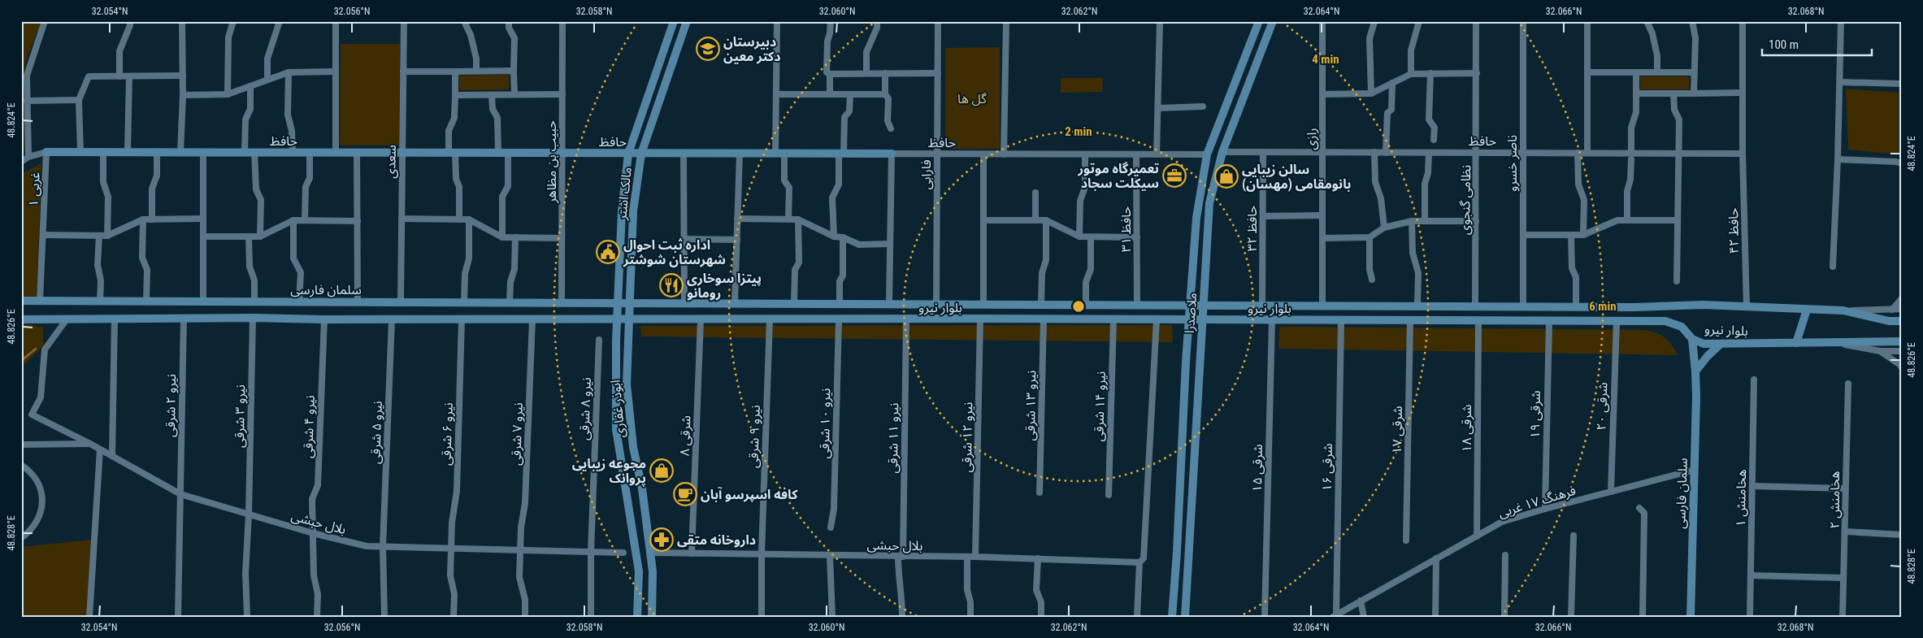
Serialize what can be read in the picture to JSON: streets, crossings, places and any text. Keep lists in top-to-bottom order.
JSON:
{
  "streets": {
    "street": [
      "رازی",
      "حافظ",
      "سعدی",
      "حبیب بن مظاهر",
      "ناصر خسرو",
      "فارابی",
      "۱ غربی",
      "مالک اشتر",
      "نظامی گنجوی",
      "حافظ ۳۲",
      "حافظ ۳۱",
      "حافظ ۴۲",
      "سلمان فارسی",
      "بلوار نیرو",
      "ملاصدرا",
      "نیرو ۲ شرقی",
      "نیرو ۱۳ شرقی",
      "نیرو ۱۴ شرقی",
      "۲۰ شرقی",
      "نیرو ۸ شرقی",
      "ابوذر غفاری",
      "۱۹ شرقی",
      "نیرو ۳ شرقی",
      "نیرو ۱۰ شرقی",
      "نیرو ۴ شرقی",
      "۱۸ شرقی",
      "۱۷ شرقی",
      "نیرو ۵ شرقی",
      "نیرو ۶ شرقی",
      "نیرو ۷ شرقی",
      "۸ شرقی",
      "نیرو ۹ شرقی",
      "نیرو ۱۲ شرقی",
      "نیرو ۱۱ شرقی",
      "۱۶ شرقی",
      "۱۵ شرقی",
      "هخامنش ۱",
      "هخامنش ۲",
      "فرهنگ ۱۷ غربی",
      "بلال حبشی"
    ]
  },
  "crossings": [
    ["رازی", "حافظ"],
    ["رازی", "بلوار نیرو"],
    ["حافظ", "سعدی"],
    ["حافظ", "حبیب بن مظاهر"],
    ["حافظ", "ناصر خسرو"],
    ["حافظ", "فارابی"],
    ["حافظ", "۱ غربی"],
    ["حافظ", "مالک اشتر"],
    ["حافظ", "نظامی گنجوی"],
    ["حافظ", "حافظ ۳۲"],
    ["حافظ", "حافظ ۳۱"],
    ["حافظ", "حافظ ۴۲"],
    ["حافظ", "ملاصدرا"],
    ["سعدی", "سلمان فارسی"],
    ["حبیب بن مظاهر", "سلمان فارسی"],
    ["ناصر خسرو", "بلوار نیرو"],
    ["فارابی", "بلوار نیرو"],
    ["۱ غربی", "سلمان فارسی"],
    ["مالک اشتر", "سلمان فارسی"],
    ["مالک اشتر", "بلوار نیرو"],
    ["مالک اشتر", "ابوذر غفاری"],
    ["نظامی گنجوی", "بلوار نیرو"],
    ["حافظ ۳۲", "بلوار نیرو"],
    ["حافظ ۳۱", "بلوار نیرو"],
    ["حافظ ۴۲", "بلوار نیرو"],
    ["سلمان فارسی", "بلوار نیرو"],
    ["سلمان فارسی", "فرهنگ ۱۷ غربی"],
    ["بلوار نیرو", "ملاصدرا"],
    ["بلوار نیرو", "نیرو ۱۳ شرقی"],
    ["بلوار نیرو", "نیرو ۱۴ شرقی"],
    ["بلوار نیرو", "۲۰ شرقی"],
    ["بلوار نیرو", "ابوذر غفاری"],
    ["بلوار نیرو", "۱۹ شرقی"],
    ["بلوار نیرو", "نیرو ۱۰ شرقی"],
    ["بلوار نیرو", "۱۸ شرقی"],
    ["بلوار نیرو", "۱۷ شرقی"],
    ["بلوار نیرو", "۸ شرقی"],
    ["بلوار نیرو", "نیرو ۹ شرقی"],
    ["بلوار نیرو", "نیرو ۱۲ شرقی"],
    ["بلوار نیرو", "نیرو ۱۱ شرقی"],
    ["بلوار نیرو", "۱۶ شرقی"],
    ["بلوار نیرو", "۱۵ شرقی"],
    ["نیرو ۲ شرقی", "بلال حبشی"],
    ["۲۰ شرقی", "فرهنگ ۱۷ غربی"],
    ["نیرو ۸ شرقی", "بلال حبشی"],
    ["ابوذر غفاری", "بلال حبشی"],
    ["۱۹ شرقی", "فرهنگ ۱۷ غربی"],
    ["نیرو ۳ شرقی", "بلال حبشی"],
    ["نیرو ۴ شرقی", "بلال حبشی"],
    ["۱۸ شرقی", "فرهنگ ۱۷ غربی"],
    ["نیرو ۵ شرقی", "بلال حبشی"],
    ["نیرو ۶ شرقی", "بلال حبشی"],
    ["نیرو ۷ شرقی", "بلال حبشی"],
    ["۸ شرقی", "بلال حبشی"],
    ["نیرو ۹ شرقی", "بلال حبشی"],
    ["نیرو ۱۲ شرقی", "بلال حبشی"],
    ["نیرو ۱۱ شرقی", "بلال حبشی"],
    ["۱۶ شرقی", "فرهنگ ۱۷ غربی"]
  ],
  "parks": ["گل ها"],
  "places": {
    "school or university": ["دبیرستان دکتر معین"],
    "office": ["تعمیرگاه موتور سیکلت سجاد"],
    "shop": ["سالن زیبایی بانومقامی (مهسان)", "مجوعه زیبایی پروانک"],
    "public building": ["اداره ثبت احوال شهرستان شوشتر"],
    "restaurant": ["پیتزا سوخاری رومانو"],
    "cafe": ["کافه اسپرسو آبان"],
    "pharmacy": ["داروخانه متقی"]
  },
  "scale_bar": "100 m",
  "coordinates": [
    "32.054°N",
    "32.056°N",
    "32.058°N",
    "32.060°N",
    "32.062°N",
    "32.064°N",
    "32.066°N",
    "32.068°N",
    "48.824°E",
    "48.826°E",
    "48.828°E"
  ],
  "rings": ["4 min", "2 min", "6 min"]
}
